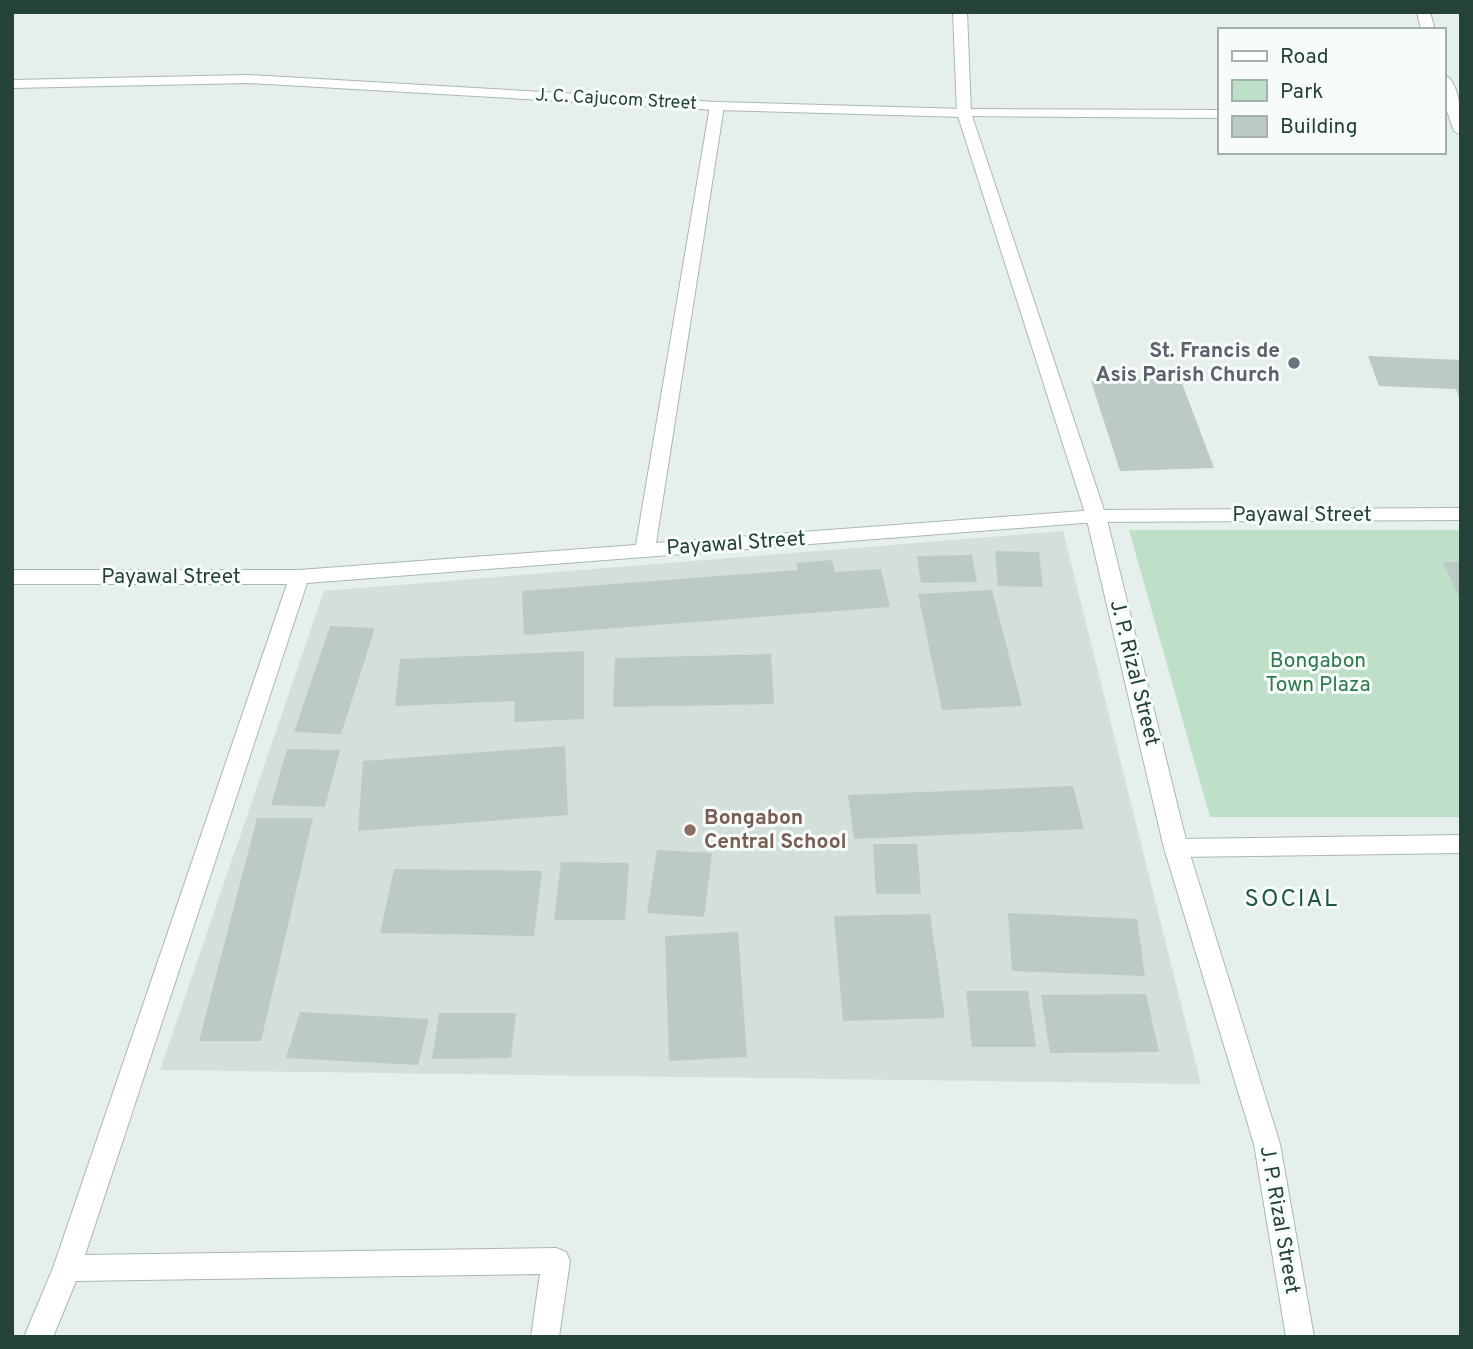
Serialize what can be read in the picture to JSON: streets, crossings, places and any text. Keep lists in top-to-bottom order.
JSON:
{
  "streets": {
    "street": ["J. C. Cajucom Street", "Payawal Street", "J. P. Rizal Street"]
  },
  "crossings": [
    ["J. C. Cajucom Street", "J. P. Rizal Street"],
    ["Payawal Street", "J. P. Rizal Street"]
  ],
  "districts": ["SOCIAL"],
  "parks": ["Bongabon Town Plaza"],
  "places": ["St. Francis de Asis Parish Church", "Bongabon Central School"],
  "legend": ["Road", "Park", "Building"]
}
